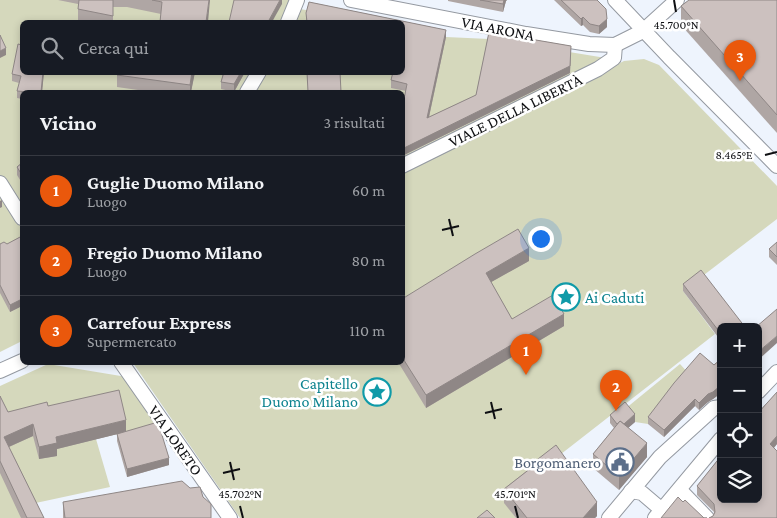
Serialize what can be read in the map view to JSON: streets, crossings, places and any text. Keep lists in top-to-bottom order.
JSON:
{
  "streets": {
    "street": ["VIA ARONA", "VIALE DELLA LIBERTÀ", "VIA LORETO"]
  },
  "crossings": [
    ["VIA ARONA", "VIALE DELLA LIBERTÀ"]
  ],
  "places": {
    "place": ["Ai Caduti", "Capitello Duomo Milano"],
    "public building": ["Borgomanero"]
  },
  "page": {
    "search": "Cerca qui",
    "pins": ["3", "1", "2"],
    "heading": ["Vicino", "3 risultati"],
    "list": [
      {
        "mark": "1",
        "name": "Guglie Duomo Milano",
        "note": "Luogo",
        "value": "60 m"
      },
      {
        "mark": "2",
        "name": "Fregio Duomo Milano",
        "note": "Luogo",
        "value": "80 m"
      },
      {
        "mark": "3",
        "name": "Carrefour Express",
        "note": "Supermercato",
        "value": "110 m"
      }
    ],
    "map_buttons": ["+", "−"]
  },
  "coordinates": [
    "45.700°N",
    "8.465°E",
    "45.702°N",
    "45.701°N"
  ]
}
